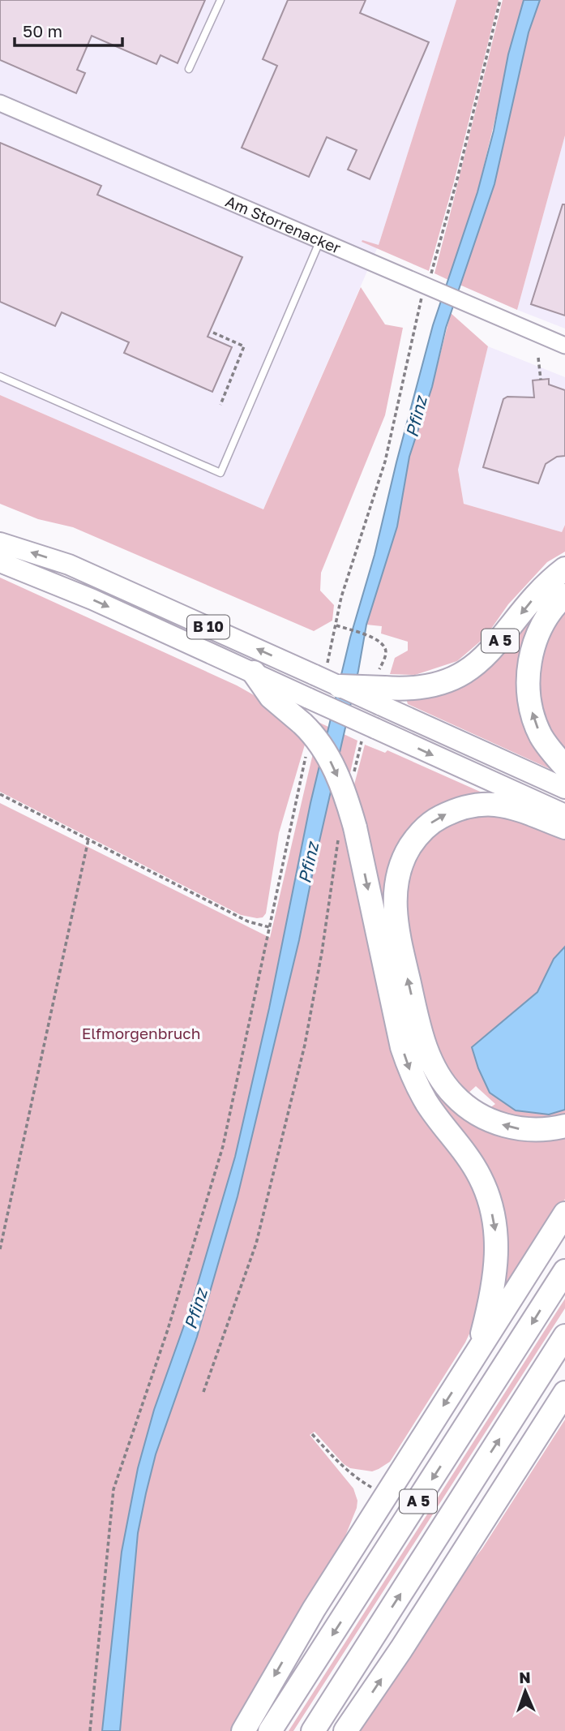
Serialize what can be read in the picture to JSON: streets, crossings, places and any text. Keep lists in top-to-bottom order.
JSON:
{
  "streets": {
    "highway": ["B 10", "A 5"],
    "street": ["Am Storrenacker"]
  },
  "water": ["Pfinz"],
  "parks": ["Elfmorgenbruch"],
  "scale_bar": "50 m",
  "north": "top"
}
